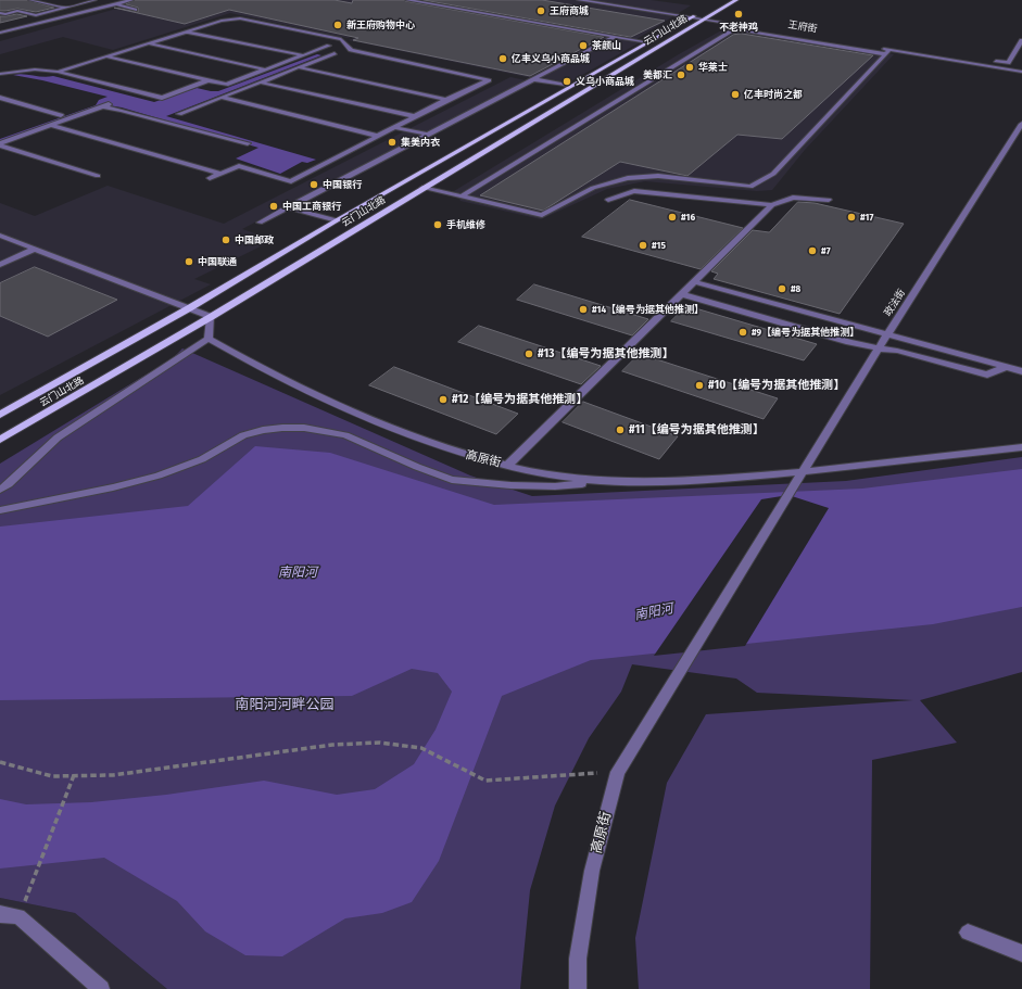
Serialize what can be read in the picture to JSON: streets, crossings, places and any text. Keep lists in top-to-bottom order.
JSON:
{
  "streets": {
    "main road": ["云门山北路"],
    "street": ["王府街", "政法街", "高原街"]
  },
  "crossings": [
    ["王府街", "云门山北路"],
    ["政法街", "高原街"]
  ],
  "water": ["南阳河"],
  "parks": ["南阳河河畔公园"],
  "places": [
    "王府商城",
    "不老神鸡",
    "新王府购物中心",
    "茶颜山",
    "亿丰义乌小商品城",
    "华莱士",
    "美都汇",
    "义乌小商品城",
    "亿丰时尚之都",
    "集美内衣",
    "中国银行",
    "中国工商银行",
    "#16",
    "#17",
    "手机维修",
    "中国邮政",
    "#15",
    "#7",
    "中国联通",
    "#8",
    "#14【编号为据其他推测】",
    "#9【编号为据其他推测】",
    "#13【编号为据其他推测】",
    "#10【编号为据其他推测】",
    "#12【编号为据其他推测】",
    "#11【编号为据其他推测】"
  ]
}
